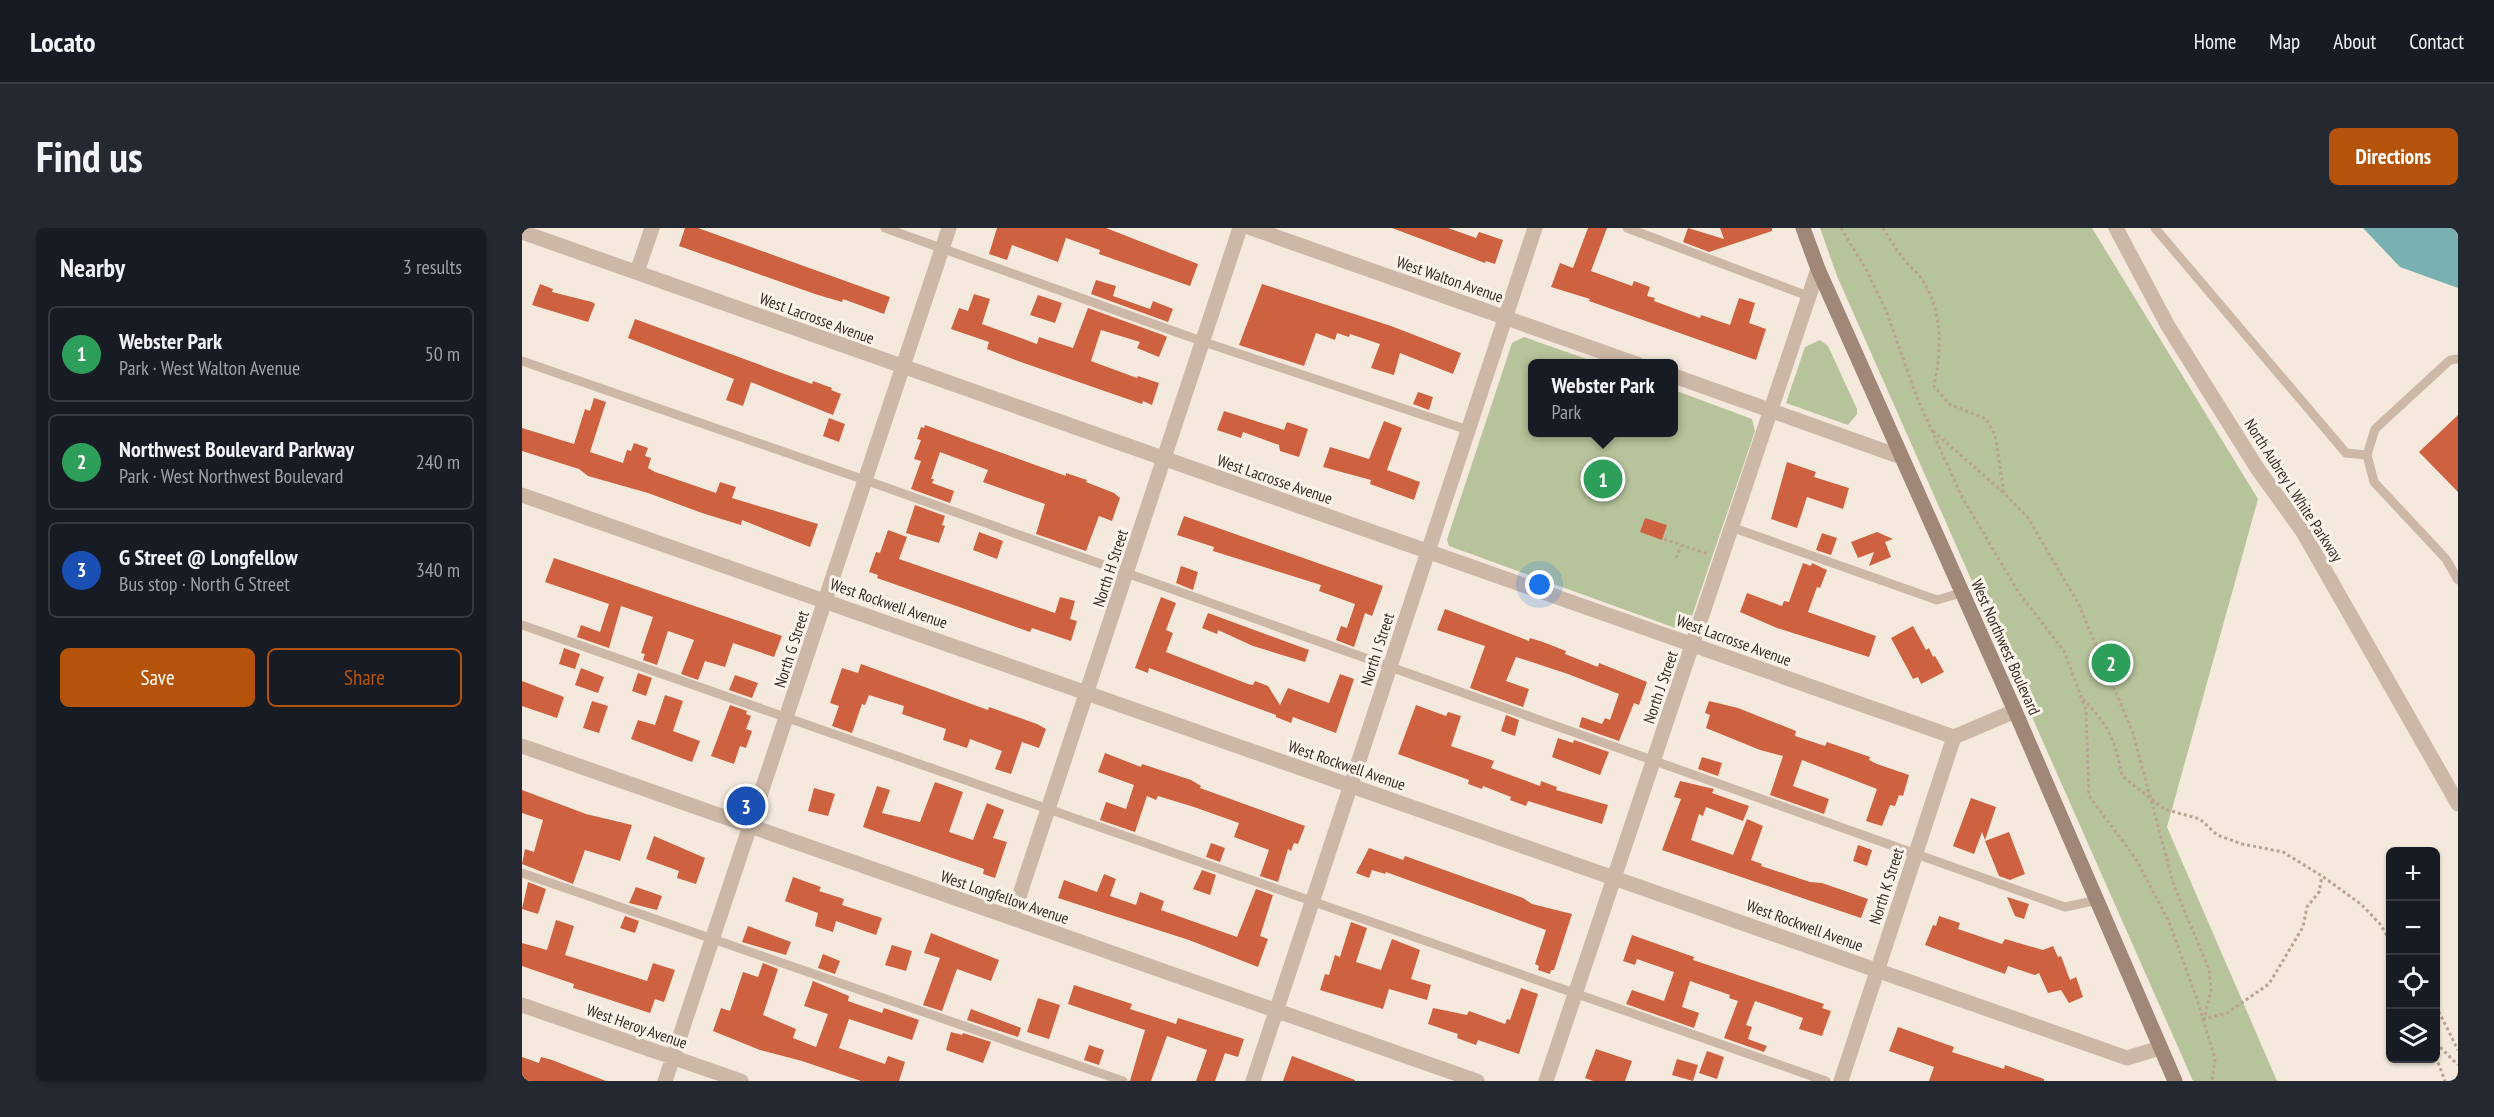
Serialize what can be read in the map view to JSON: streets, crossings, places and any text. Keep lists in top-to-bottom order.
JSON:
{
  "streets": {
    "main road": ["West Northwest Boulevard"],
    "street": [
      "West Walton Avenue",
      "West Lacrosse Avenue",
      "North Aubrey L White Parkway",
      "North H Street",
      "West Rockwell Avenue",
      "North G Street",
      "North I Street",
      "North J Street",
      "North K Street",
      "West Longfellow Avenue",
      "West Heroy Avenue"
    ]
  },
  "crossings": [
    ["West Walton Avenue", "North I Street"],
    ["West Lacrosse Avenue", "North H Street"],
    ["West Lacrosse Avenue", "North G Street"],
    ["West Lacrosse Avenue", "North I Street"],
    ["West Lacrosse Avenue", "North J Street"],
    ["West Lacrosse Avenue", "North K Street"],
    ["North H Street", "West Rockwell Avenue"],
    ["North H Street", "West Longfellow Avenue"],
    ["West Rockwell Avenue", "West Northwest Boulevard"],
    ["West Rockwell Avenue", "North G Street"],
    ["West Rockwell Avenue", "North I Street"],
    ["West Rockwell Avenue", "North J Street"],
    ["West Rockwell Avenue", "North K Street"],
    ["West Northwest Boulevard", "North J Street"],
    ["North G Street", "West Longfellow Avenue"],
    ["North G Street", "West Heroy Avenue"],
    ["North I Street", "West Longfellow Avenue"]
  ],
  "page": {
    "header": "Locato",
    "nav": [
      "Home",
      "Map",
      "About",
      "Contact"
    ],
    "buttons": [
      "Directions",
      ["Save", "Share"]
    ],
    "title": "Find us",
    "heading": ["Nearby", "3 results"],
    "list": [
      {
        "mark": "1",
        "name": "Webster Park",
        "note": "Park · West Walton Avenue",
        "value": "50 m"
      },
      {
        "mark": "2",
        "name": "Northwest Boulevard Parkway",
        "note": "Park · West Northwest Boulevard",
        "value": "240 m"
      },
      {
        "mark": "3",
        "name": "G Street @ Longfellow",
        "note": "Bus stop · North G Street",
        "value": "340 m"
      }
    ],
    "popup": ["Webster Park", "Park"],
    "pins": ["1", "2", "3"],
    "map_buttons": ["+", "−"]
  }
}
